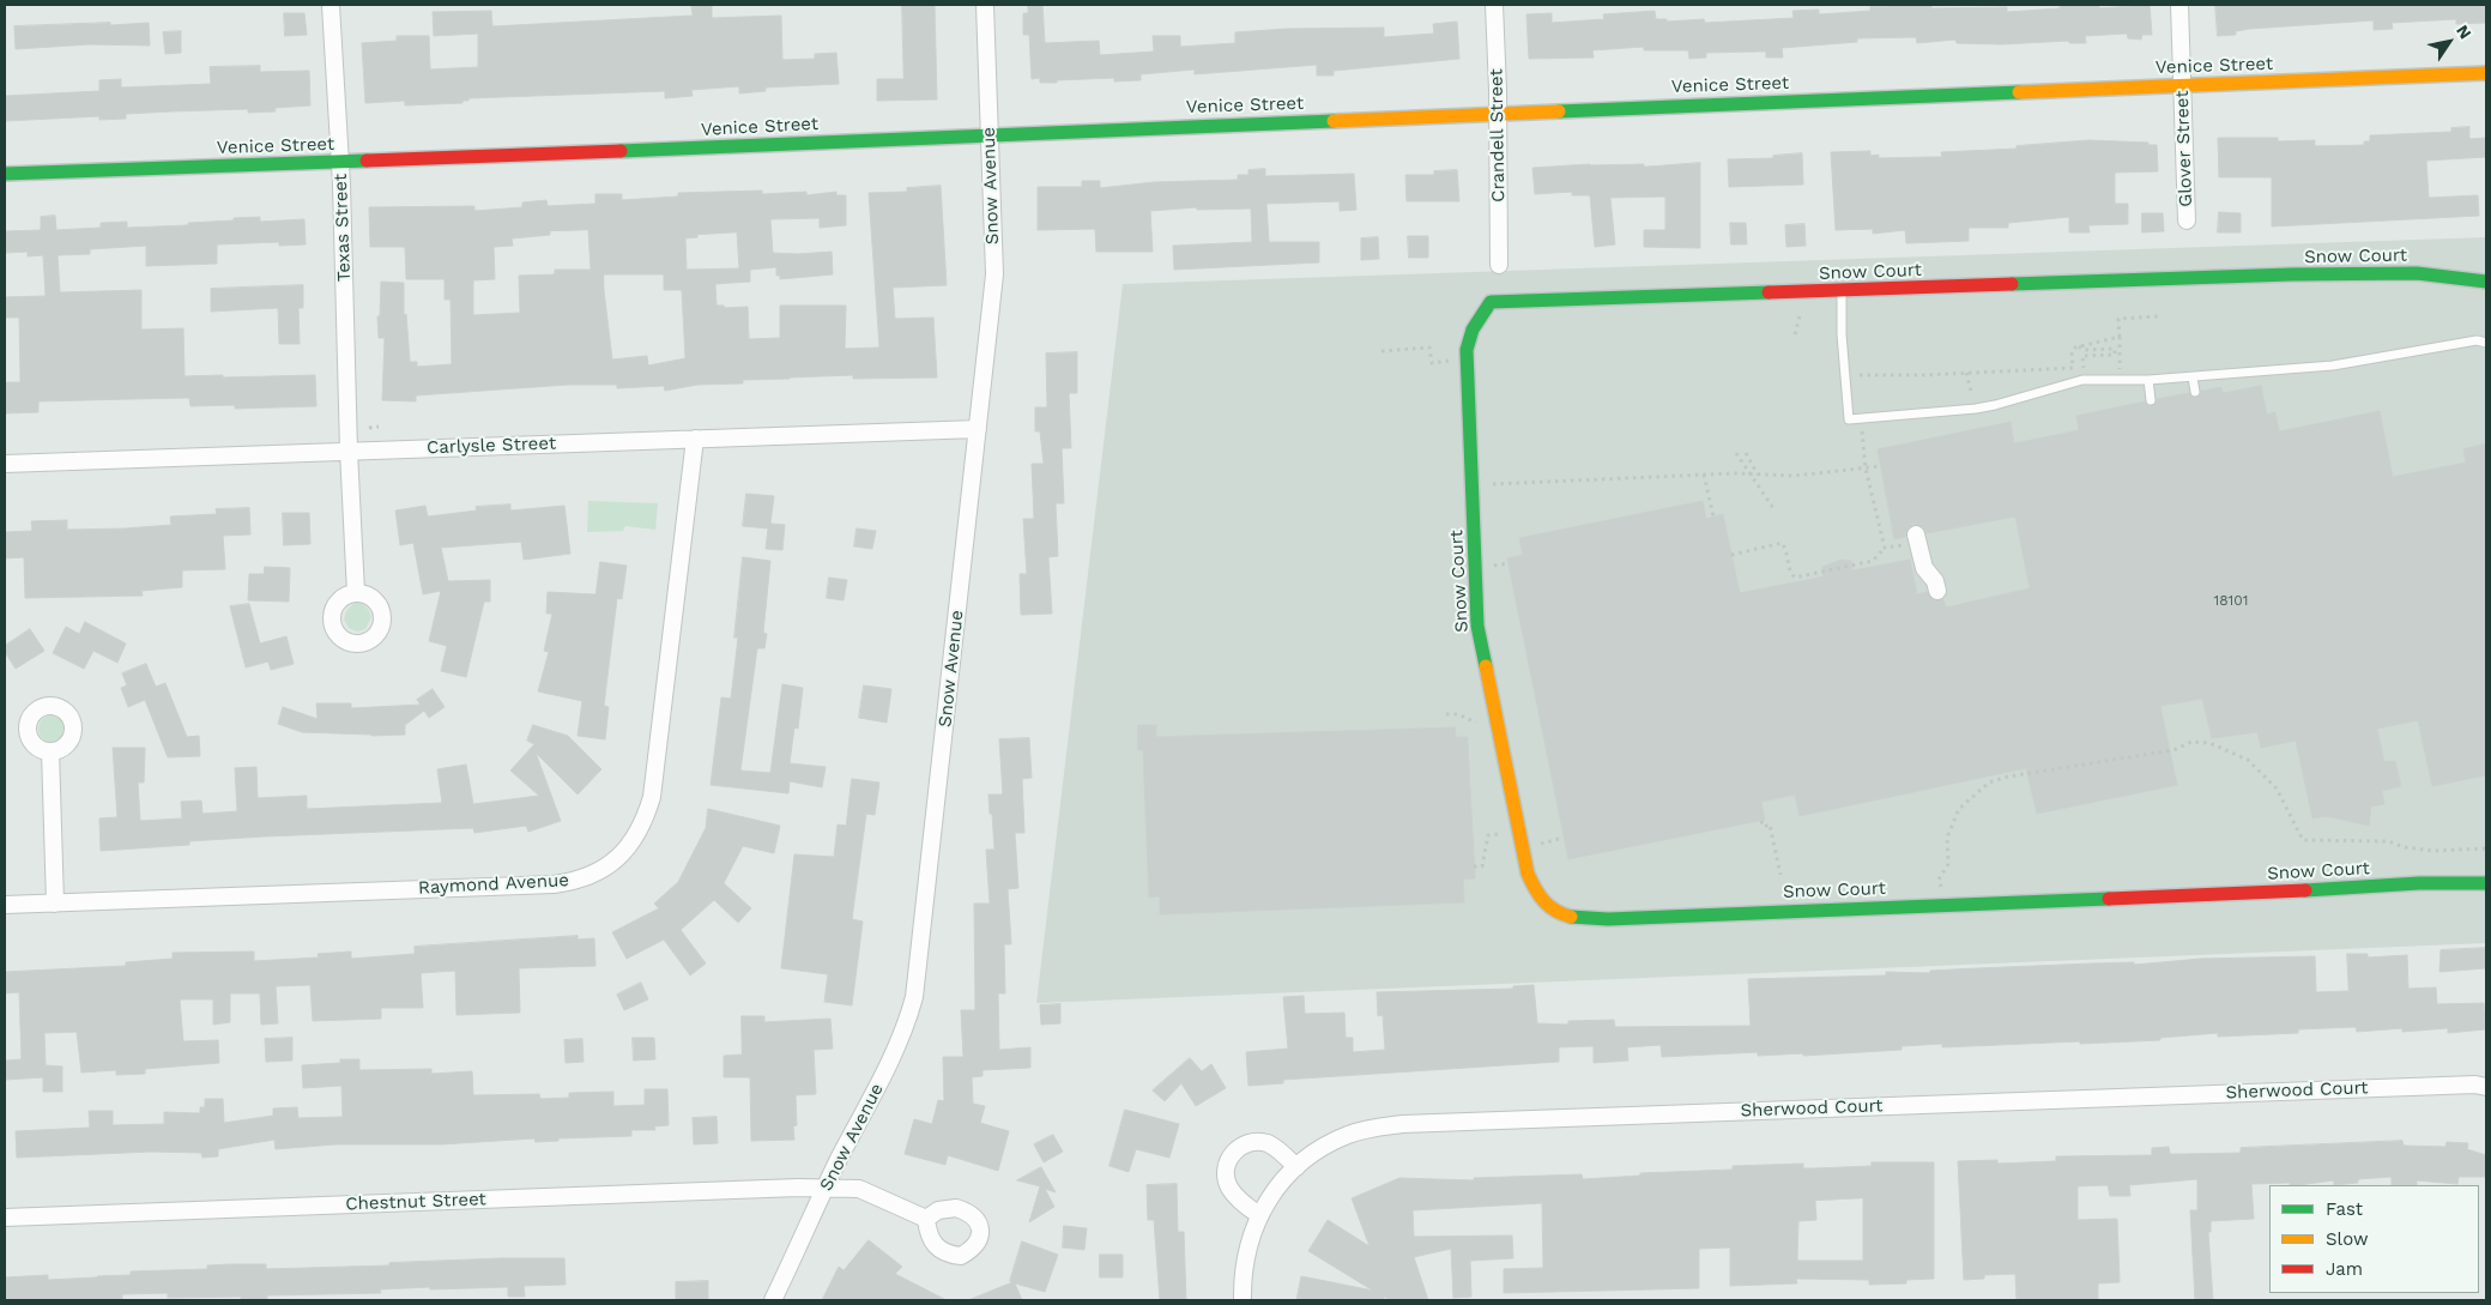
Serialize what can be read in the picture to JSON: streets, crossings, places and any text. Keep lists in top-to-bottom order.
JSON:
{
  "streets": {
    "street": [
      "Venice Street",
      "Crandell Street",
      "Glover Street",
      "Snow Avenue",
      "Texas Street",
      "Snow Court",
      "Carlysle Street",
      "Raymond Avenue",
      "Sherwood Court",
      "Chestnut Street"
    ]
  },
  "crossings": [
    ["Venice Street", "Crandell Street"],
    ["Venice Street", "Glover Street"],
    ["Venice Street", "Snow Avenue"],
    ["Venice Street", "Texas Street"],
    ["Snow Avenue", "Carlysle Street"],
    ["Snow Avenue", "Chestnut Street"],
    ["Texas Street", "Carlysle Street"],
    ["Carlysle Street", "Raymond Avenue"]
  ],
  "house_numbers": ["18101"],
  "legend": ["Fast", "Slow", "Jam"],
  "north": "top right"
}
